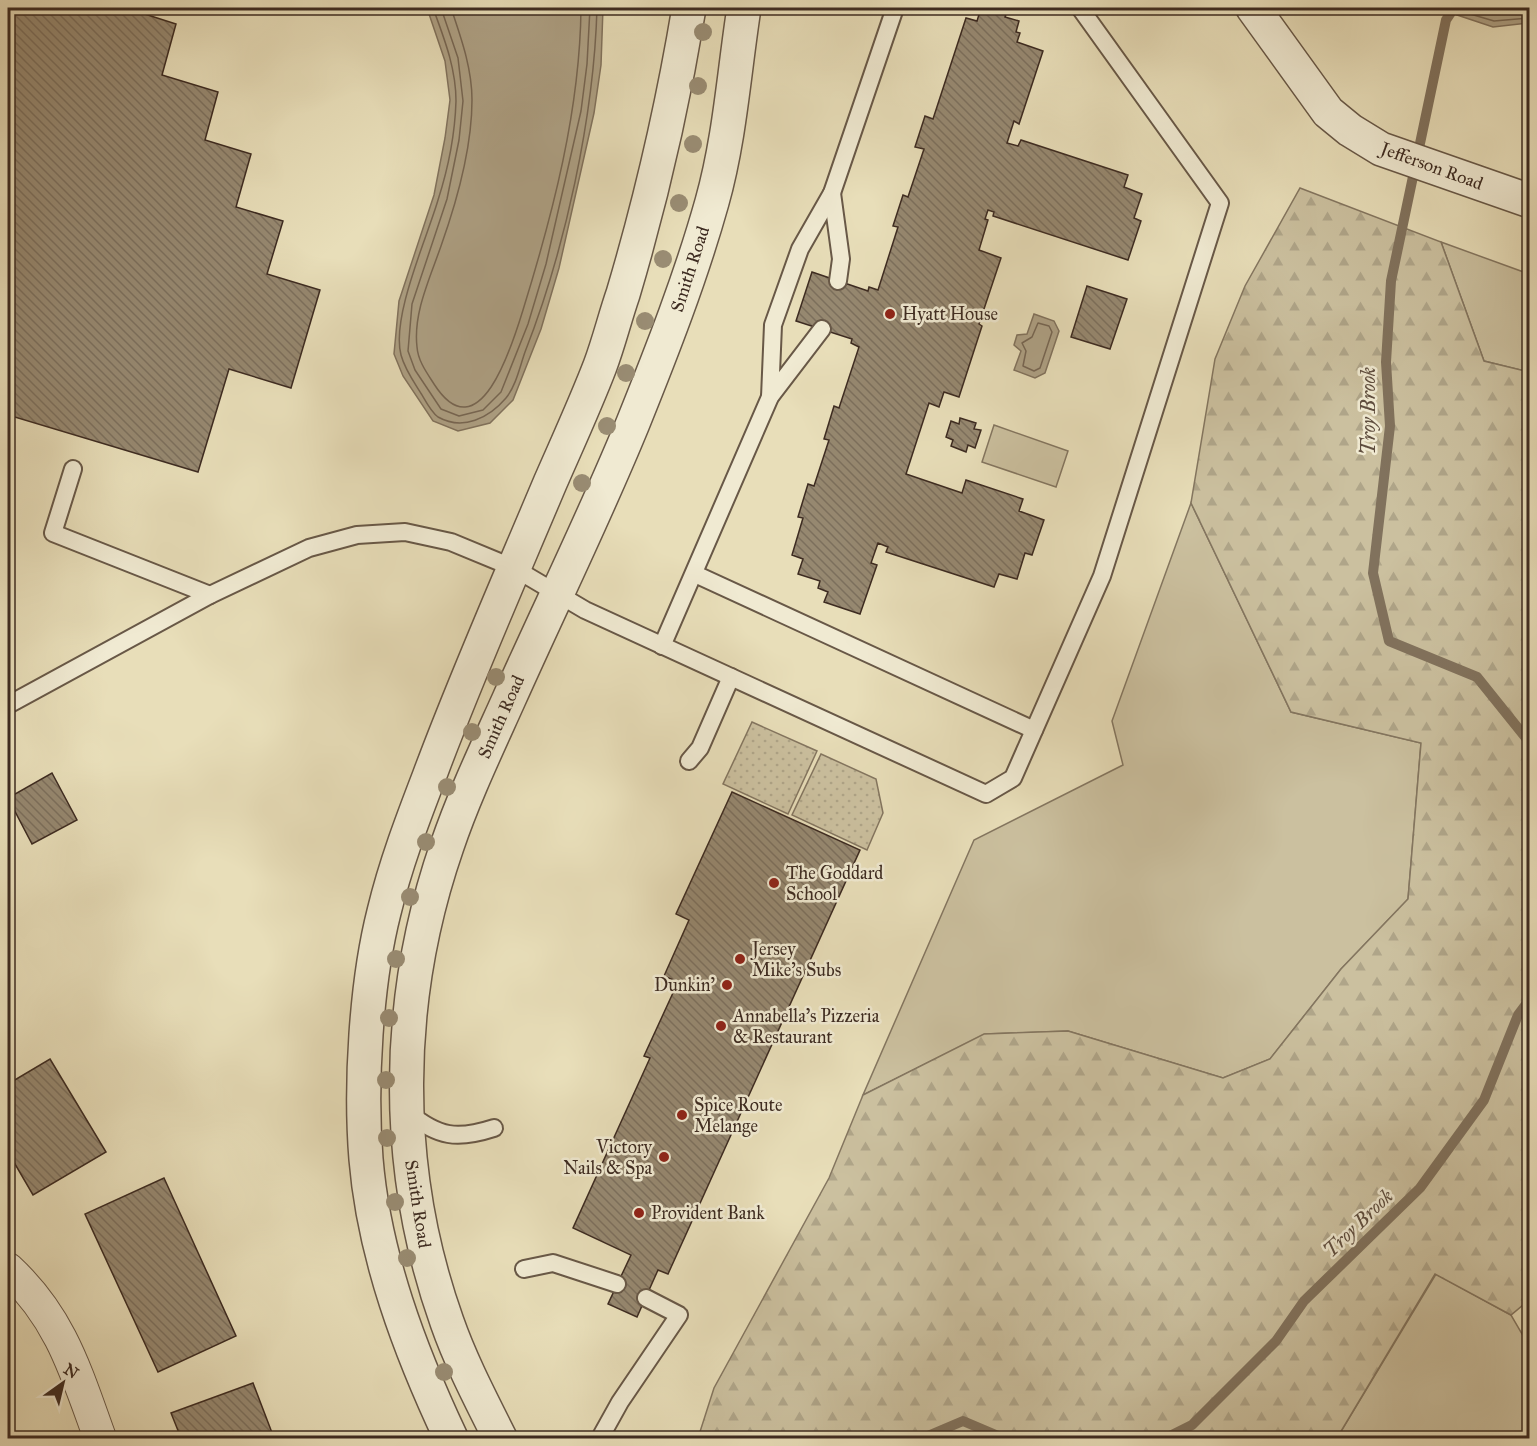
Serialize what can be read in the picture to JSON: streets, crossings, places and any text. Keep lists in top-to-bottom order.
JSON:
{
  "streets": {
    "street": ["Jefferson Road", "Smith Road"]
  },
  "water": ["Troy Brook"],
  "places": [
    "Hyatt House",
    "The Goddard School",
    "Jersey Mike's Subs",
    "Dunkin'",
    "Annabella's Pizzeria & Restaurant",
    "Spice Route Melange",
    "Victory Nails & Spa",
    "Provident Bank"
  ],
  "north": "top right"
}
